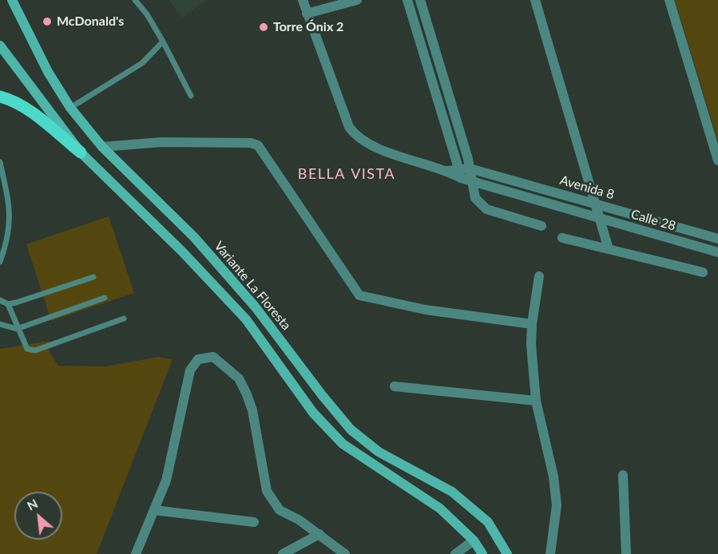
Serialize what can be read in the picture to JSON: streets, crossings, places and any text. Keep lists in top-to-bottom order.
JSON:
{
  "streets": {
    "main road": ["Variante La Floresta"],
    "street": ["Avenida 8", "Calle 28"]
  },
  "crossings": [
    ["Avenida 8", "Calle 28"]
  ],
  "districts": ["BELLA VISTA"],
  "places": ["McDonald's", "Torre Ónix 2"],
  "north": "top left"
}
